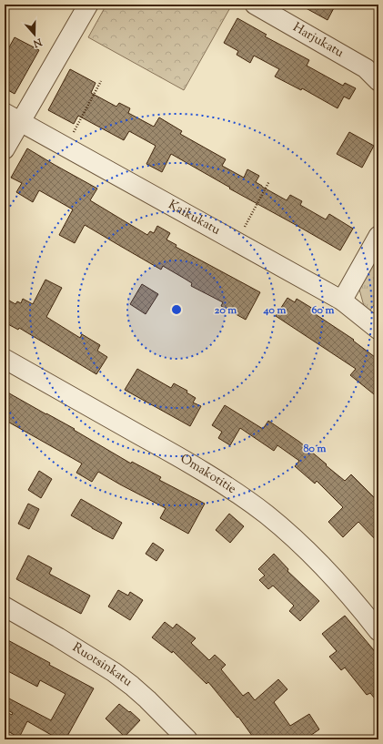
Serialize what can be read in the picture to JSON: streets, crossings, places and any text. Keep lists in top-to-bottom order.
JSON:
{
  "streets": {
    "street": [
      "Harjukatu",
      "Kaikukatu",
      "Omakotitie",
      "Ruotsinkatu"
    ]
  },
  "north": "bottom",
  "rings": [
    "20 m",
    "40 m",
    "60 m",
    "80 m"
  ]
}
